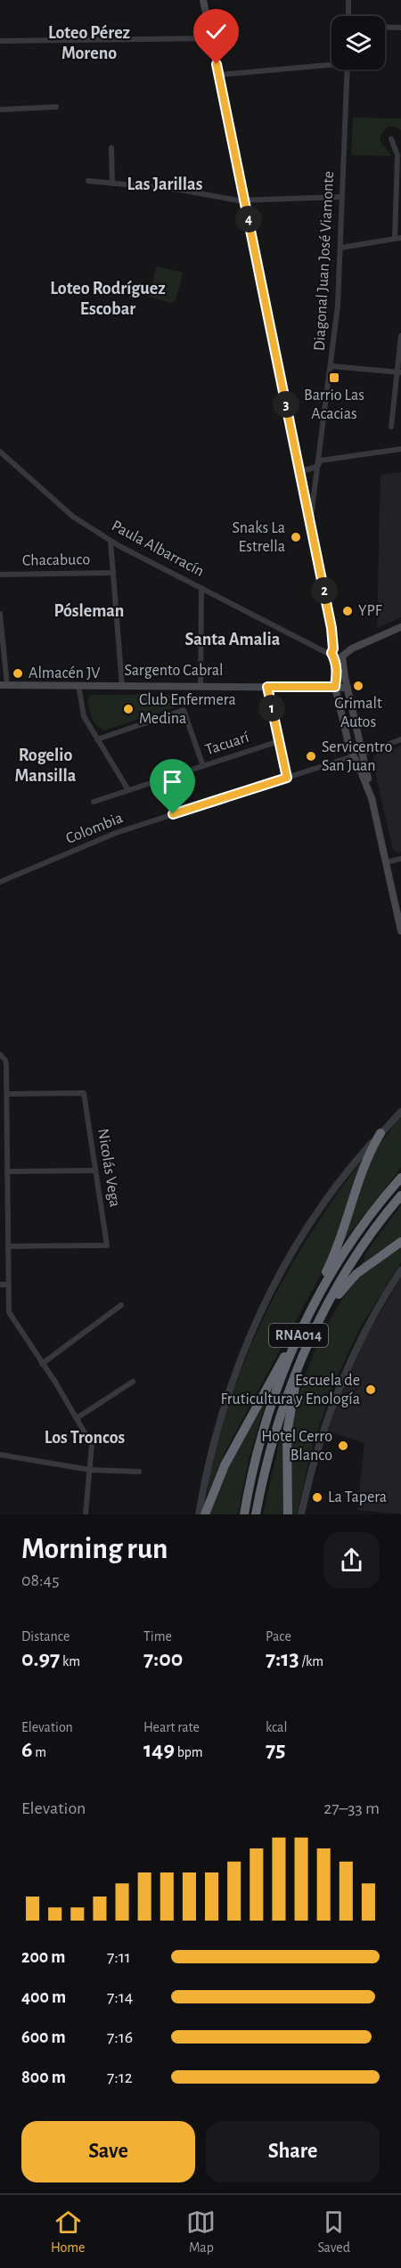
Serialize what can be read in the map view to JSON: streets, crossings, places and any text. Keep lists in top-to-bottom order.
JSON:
{
  "streets": {
    "highway": ["RNA014"],
    "main road": ["Sargento Cabral"],
    "street": [
      "Diagonal Juan José Viamonte",
      "Paula Albarracín",
      "Chacabuco",
      "Tacuarí",
      "Colombia",
      "Nicolás Vega"
    ]
  },
  "districts": [
    "Loteo Pérez Moreno",
    "Las Jarillas",
    "Loteo Rodríguez Escobar",
    "Pósleman",
    "Santa Amalia",
    "Rogelio Mansilla",
    "Los Troncos"
  ],
  "places": {
    "transit": ["Barrio Las Acacias"],
    "other": [
      "Snaks La Estrella",
      "YPF",
      "Almacén JV",
      "Grimalt Autos",
      "Club Enfermera Medina",
      "Servicentro San Juan",
      "Escuela de Fruticultura y Enología",
      "Hotel Cerro Blanco",
      "La Tapera"
    ]
  },
  "page": {
    "pins": [
      "4",
      "3",
      "2",
      "1"
    ],
    "heading": ["Morning run", "08:45"],
    "stats": [
      ["Distance", "0.97 km"],
      ["Time", "7:00"],
      ["Pace", "7:13 /km"],
      ["Elevation", "6 m"],
      ["Heart rate", "149 bpm"],
      ["kcal", "75"]
    ],
    "chart": ["Elevation", "27–33 m"],
    "list": [
      {
        "name": "200 m",
        "note": "7:11"
      },
      {
        "name": "400 m",
        "note": "7:14"
      },
      {
        "name": "600 m",
        "note": "7:16"
      },
      {
        "name": "800 m",
        "note": "7:12"
      }
    ],
    "buttons": ["Save", "Share"],
    "tabs": ["Home", "Map", "Saved"]
  }
}
